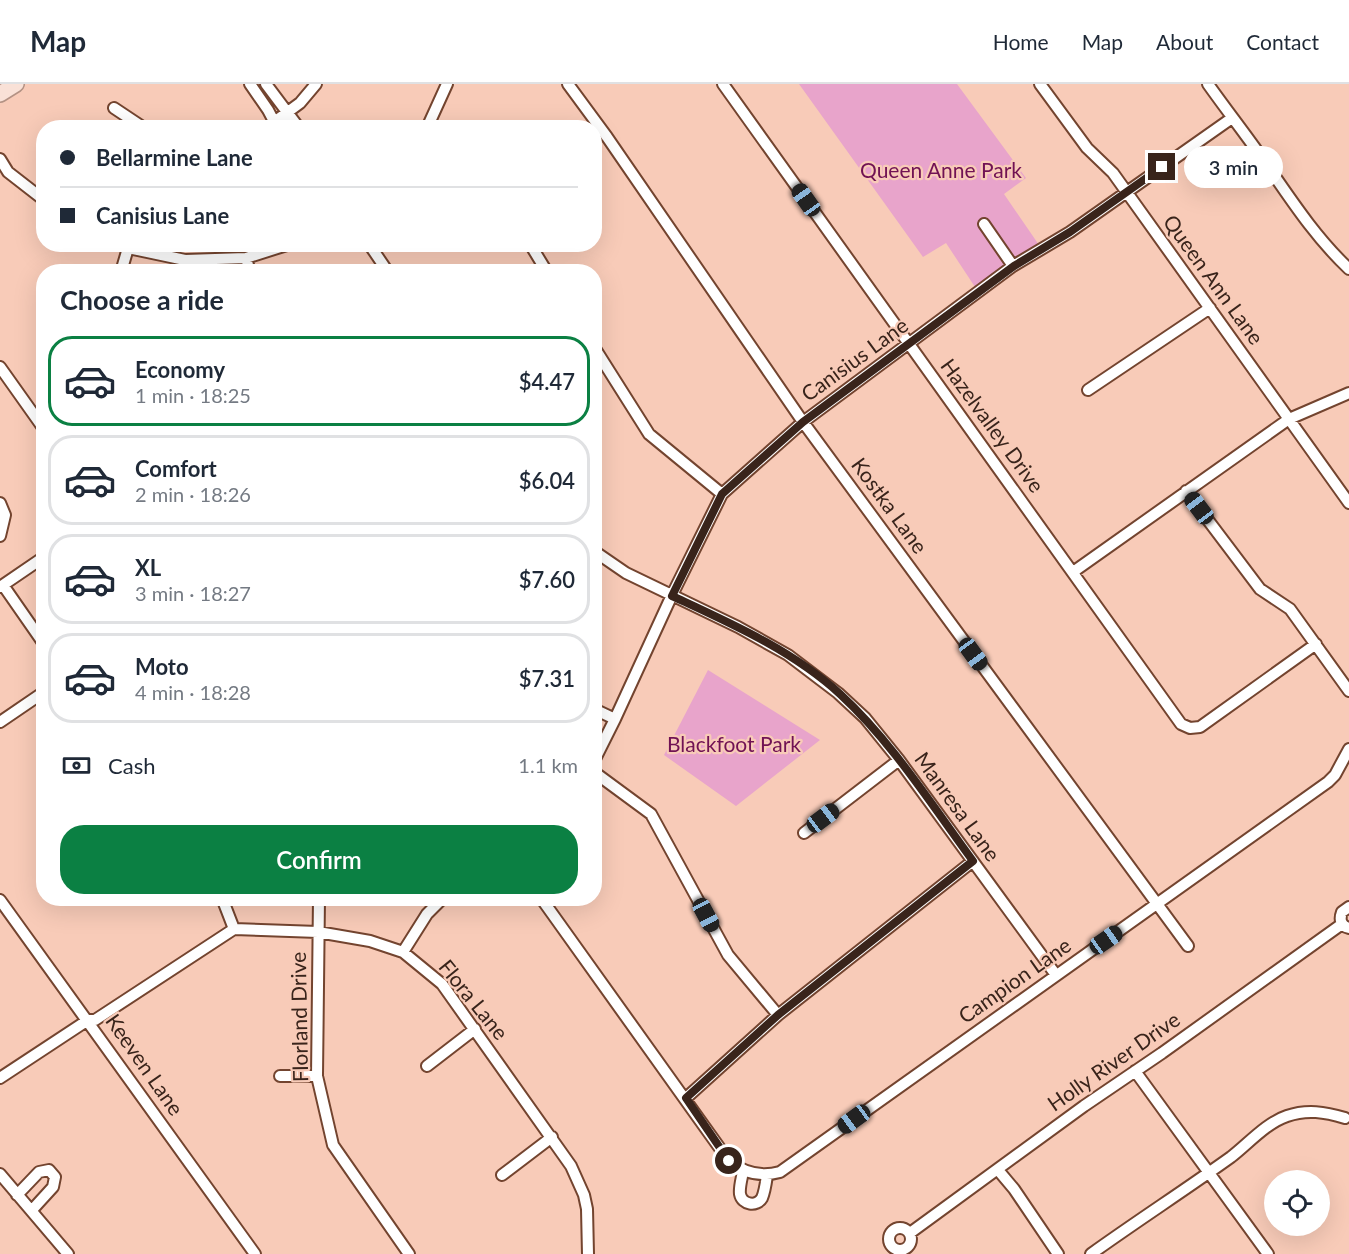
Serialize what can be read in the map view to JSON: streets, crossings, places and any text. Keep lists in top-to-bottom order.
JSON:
{
  "streets": {
    "street": [
      "Queen Ann Lane",
      "Canisius Lane",
      "Hazelvalley Drive",
      "Kostka Lane",
      "Manresa Lane",
      "Campion Lane",
      "Flora Lane",
      "Florland Drive",
      "Holly River Drive",
      "Keeven Lane"
    ]
  },
  "crossings": [
    ["Queen Ann Lane", "Canisius Lane"],
    ["Canisius Lane", "Hazelvalley Drive"],
    ["Canisius Lane", "Kostka Lane"],
    ["Canisius Lane", "Manresa Lane"],
    ["Kostka Lane", "Campion Lane"],
    ["Manresa Lane", "Campion Lane"],
    ["Flora Lane", "Florland Drive"]
  ],
  "parks": ["Queen Anne Park", "Blackfoot Park"],
  "page": {
    "header": "Map",
    "nav": [
      "Home",
      "Map",
      "About",
      "Contact"
    ],
    "banner": ["Bellarmine Lane", "Canisius Lane"],
    "bubble": "3 min",
    "heading": "Choose a ride",
    "list": [
      {
        "name": "Economy",
        "note": "1 min · 18:25",
        "value": "$4.47"
      },
      {
        "name": "Comfort",
        "note": "2 min · 18:26",
        "value": "$6.04"
      },
      {
        "name": "XL",
        "note": "3 min · 18:27",
        "value": "$7.60"
      },
      {
        "name": "Moto",
        "note": "4 min · 18:28",
        "value": "$7.31"
      }
    ],
    "pay": ["Cash", "1.1 km"],
    "buttons": "Confirm"
  }
}
